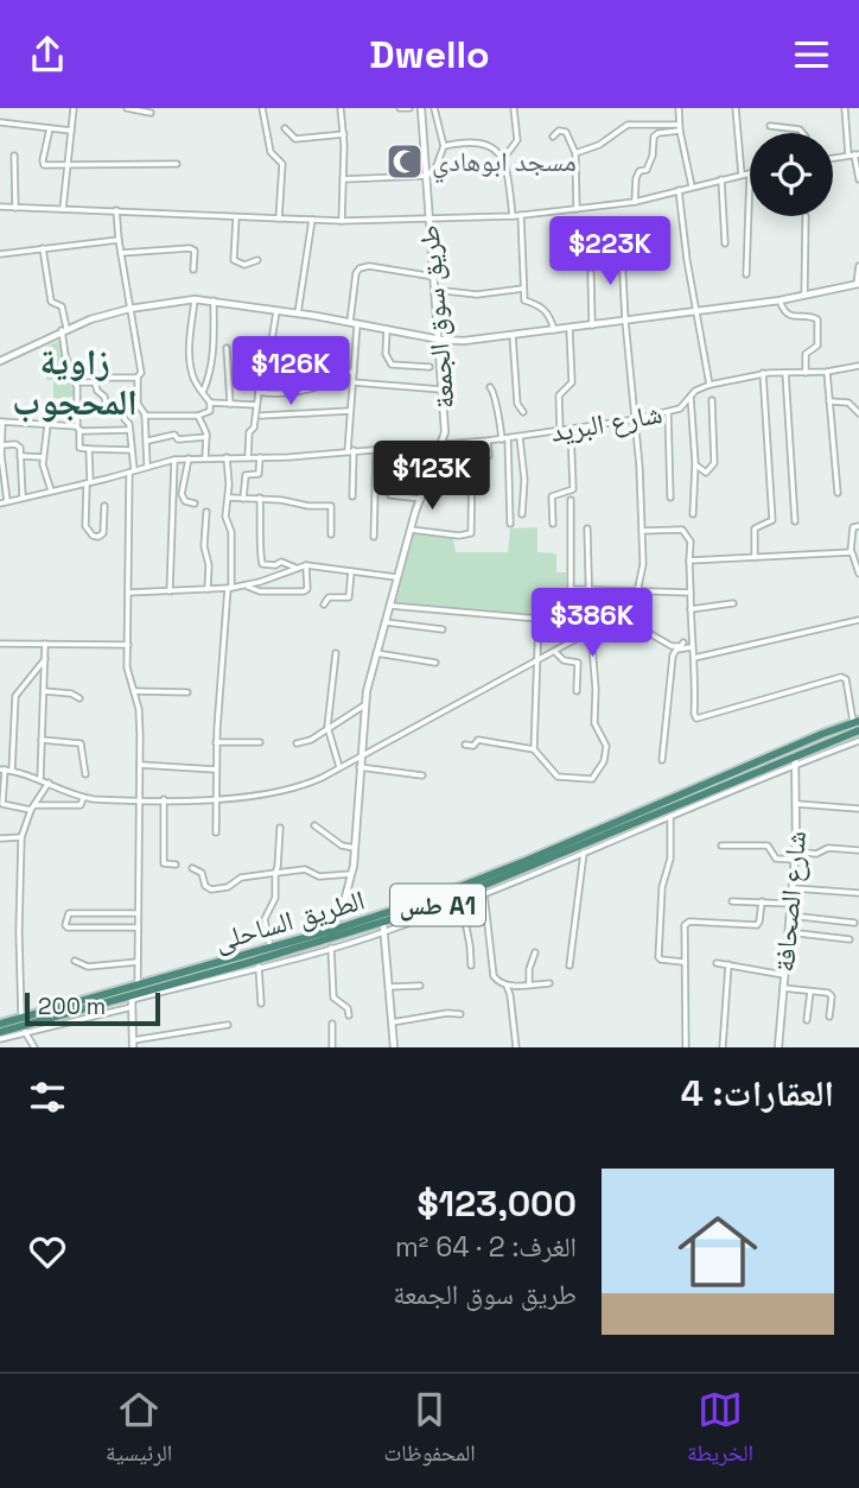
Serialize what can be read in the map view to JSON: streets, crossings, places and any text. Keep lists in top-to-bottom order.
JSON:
{
  "streets": {
    "highway": ["طس A1", "الطريق الساحلى"],
    "street": ["طريق سوق الجمعة", "شارع البريد", "شارع الصحافة"]
  },
  "crossings": [
    ["طريق سوق الجمعة", "شارع البريد"],
    ["طريق سوق الجمعة", "الطريق الساحلى"],
    ["شارع الصحافة", "الطريق الساحلى"]
  ],
  "districts": ["زاوية المحجوب"],
  "places": {
    "mosque": ["مسجد ابوهادي"]
  },
  "scale_bar": "200 m",
  "page": {
    "header": "Dwello",
    "price": [
      "$223K",
      "$126K",
      "$123K",
      "$386K"
    ],
    "scale": "200 m",
    "heading": "العقارات: 4",
    "list": [
      {
        "name": "$123,000",
        "note": "الغرف: 2 · 64 m² · طريق سوق الجمعة"
      }
    ],
    "tabs": ["الخريطة", "المحفوظات", "الرئيسية"]
  }
}
